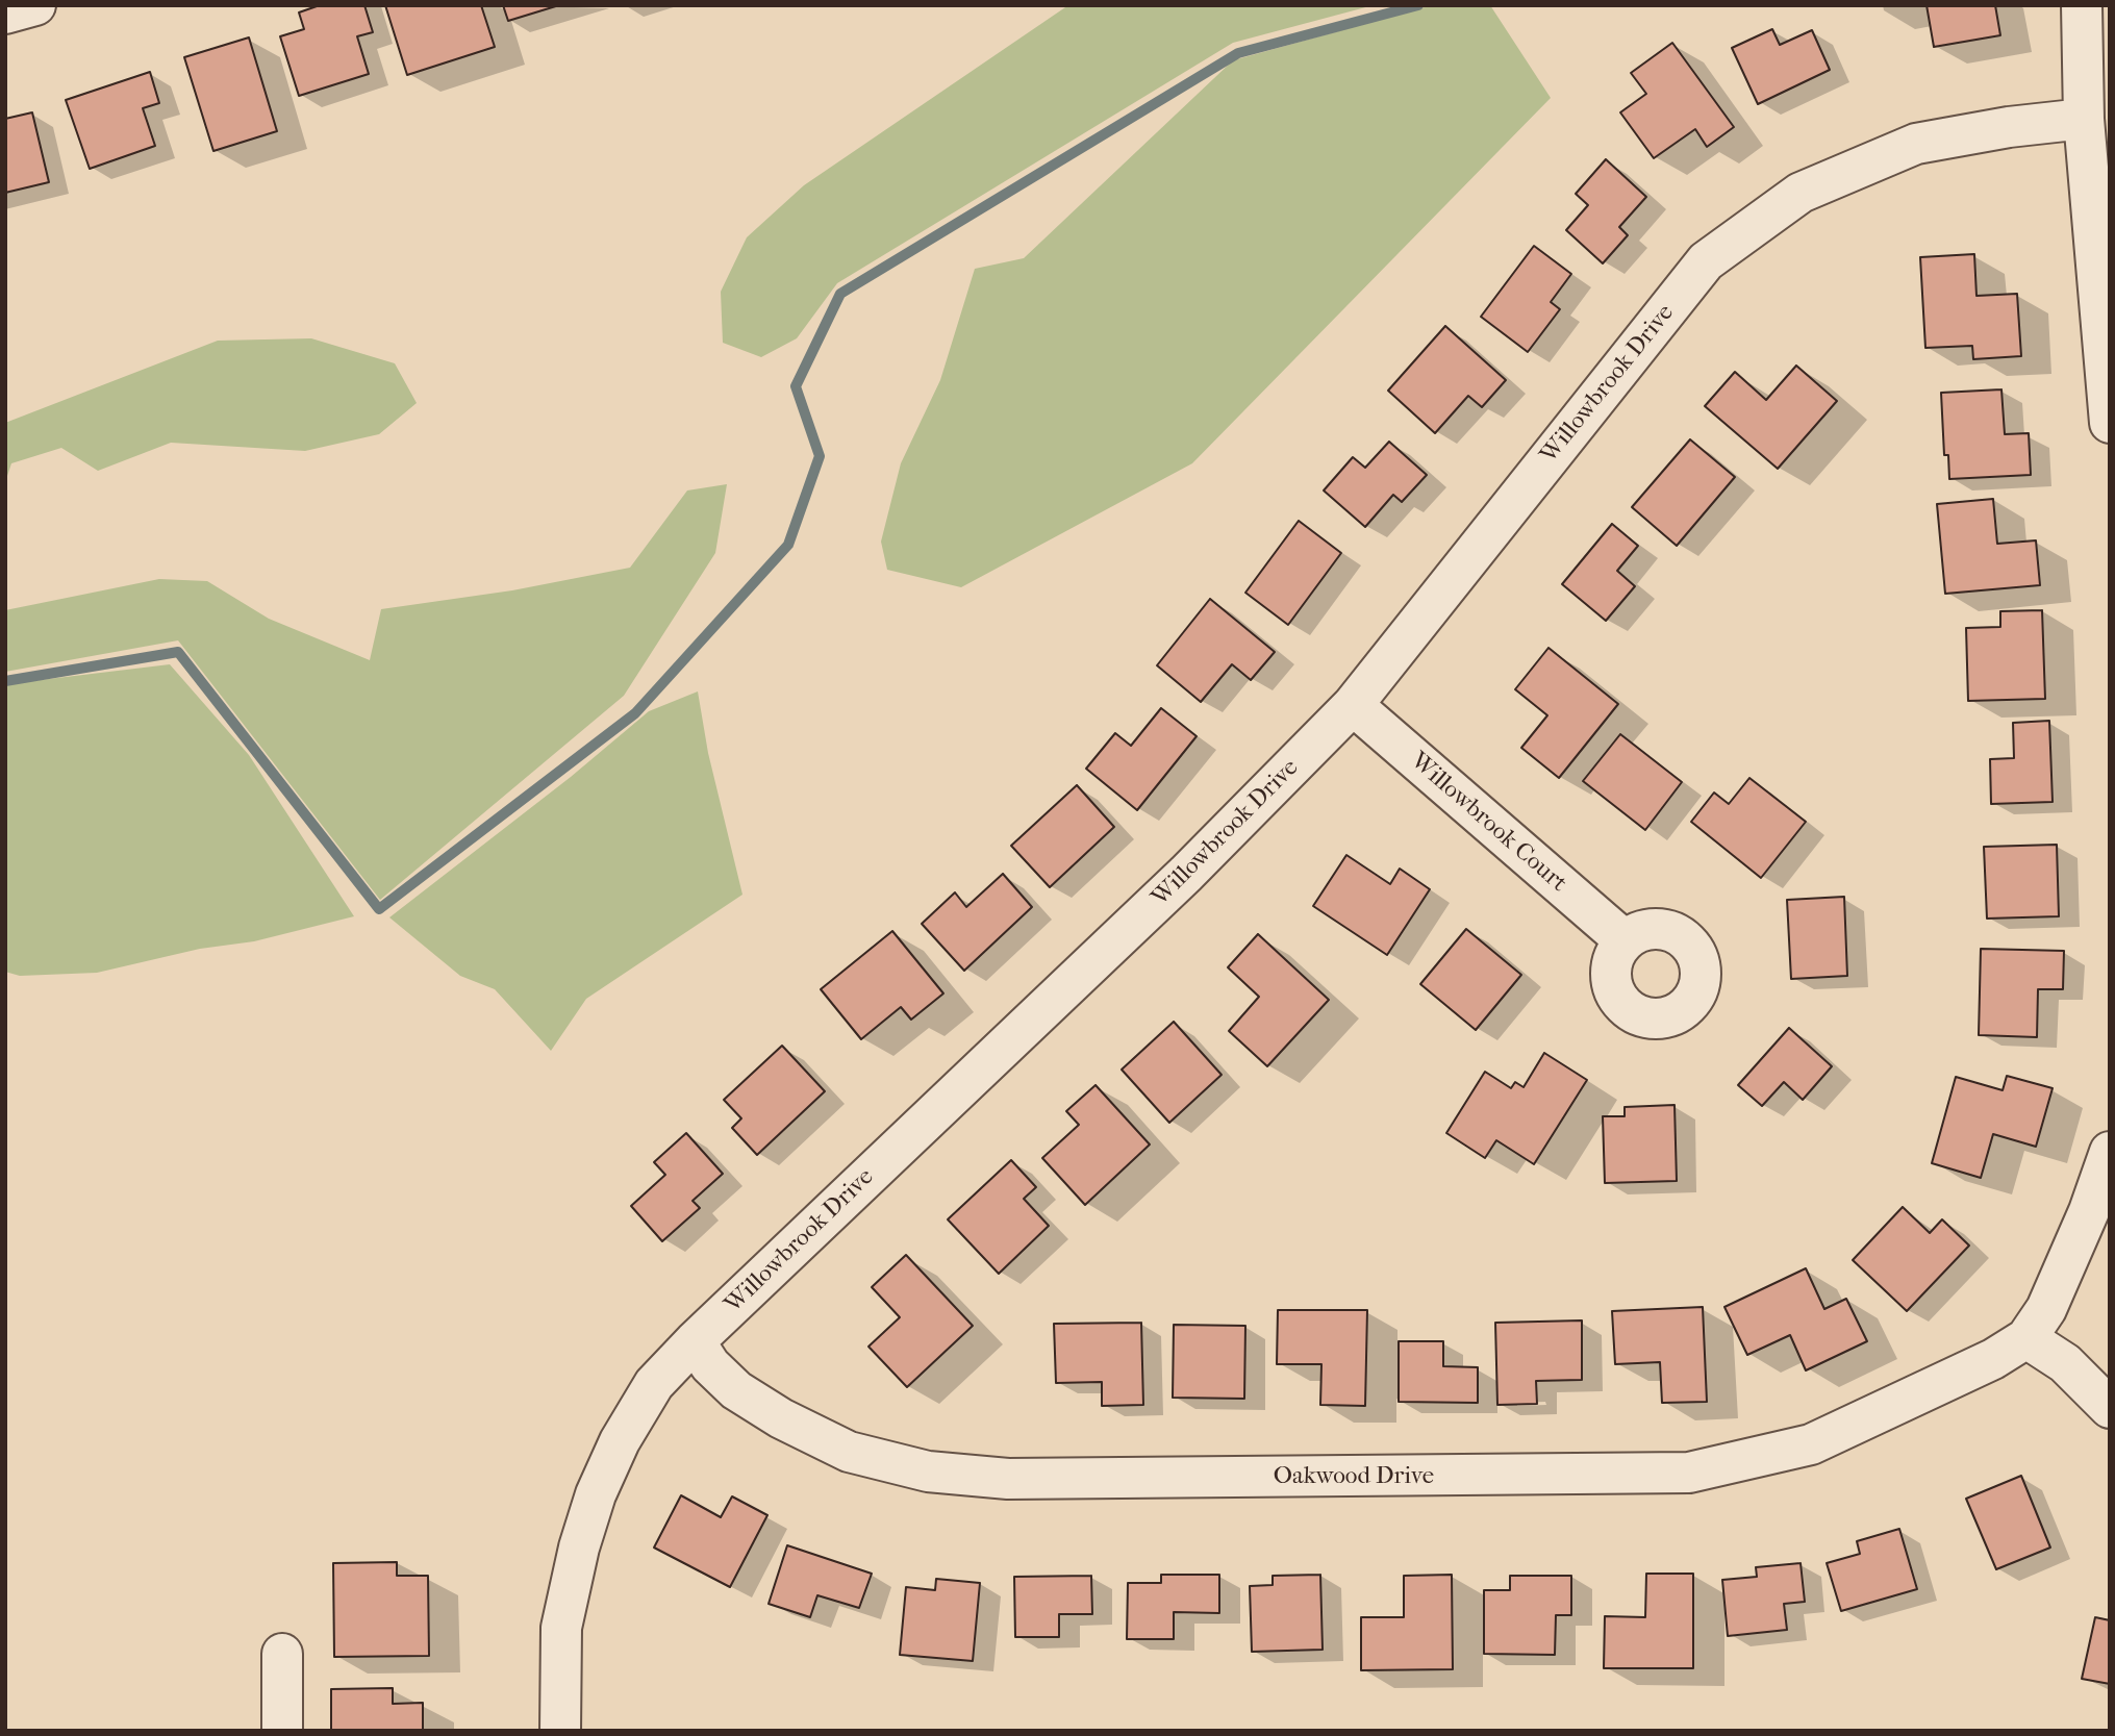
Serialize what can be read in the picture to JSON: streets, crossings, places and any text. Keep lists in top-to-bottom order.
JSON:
{
  "streets": {
    "street": ["Willowbrook Drive", "Willowbrook Court", "Oakwood Drive"]
  },
  "crossings": [
    ["Willowbrook Drive", "Willowbrook Court"],
    ["Willowbrook Drive", "Oakwood Drive"]
  ]
}
